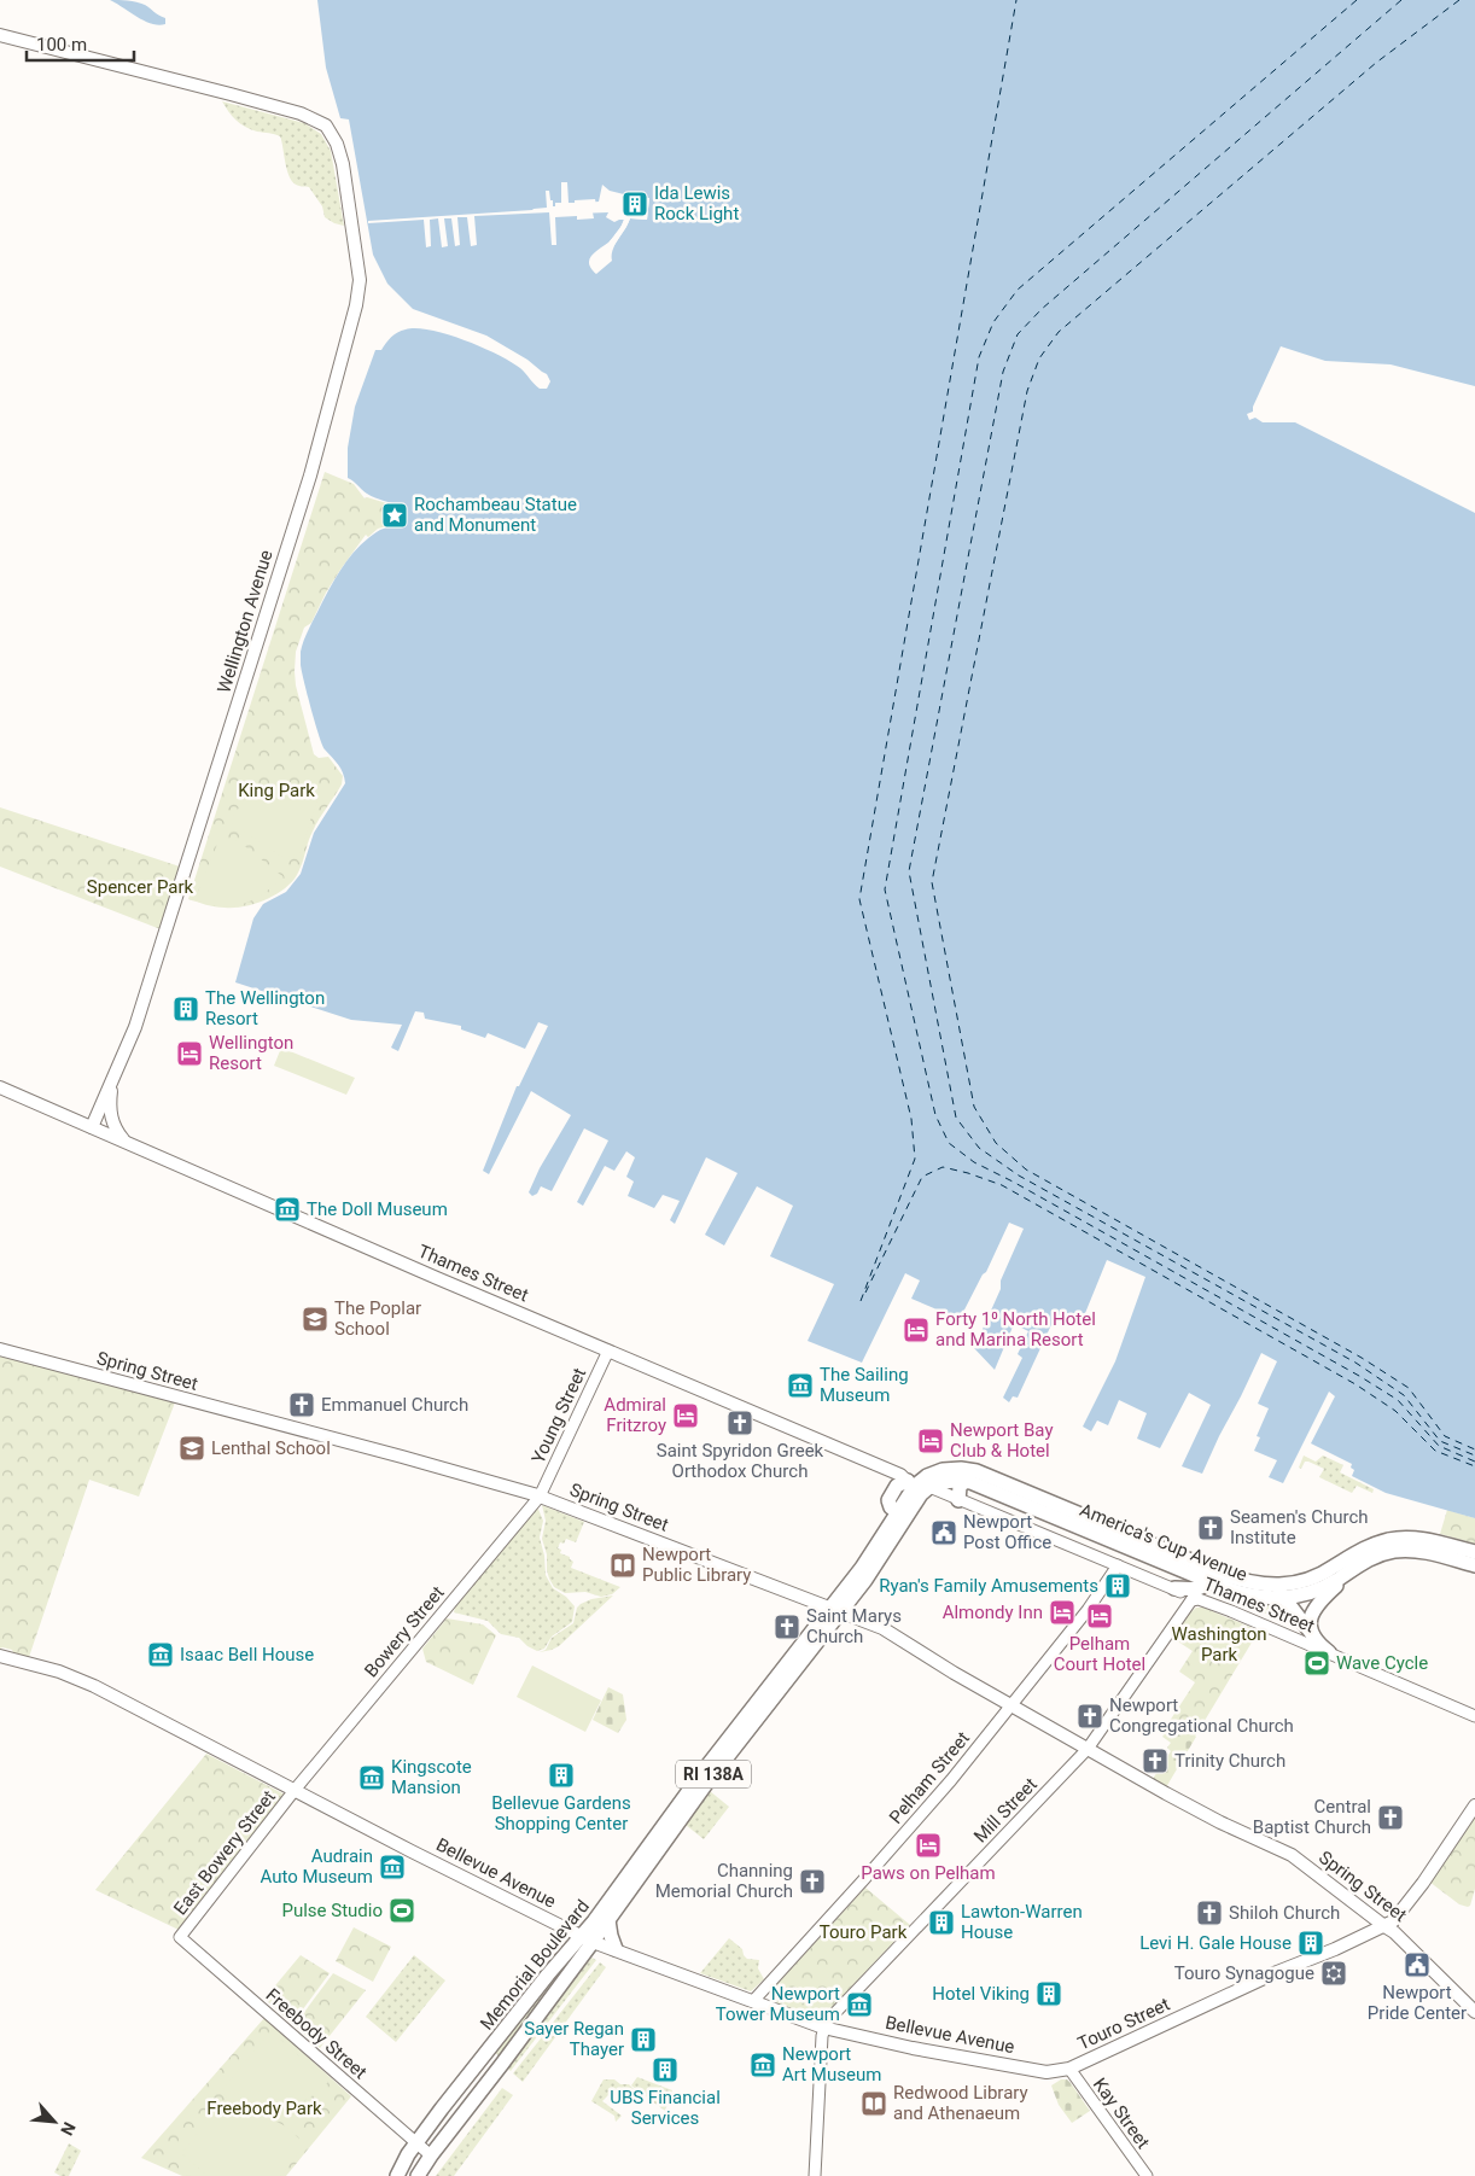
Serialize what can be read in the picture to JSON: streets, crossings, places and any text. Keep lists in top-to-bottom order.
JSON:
{
  "streets": {
    "main road": [
      "Wellington Avenue",
      "Thames Street",
      "Spring Street",
      "America's Cup Avenue",
      "RI 138A",
      "Bellevue Avenue",
      "Memorial Boulevard",
      "Touro Street"
    ],
    "street": [
      "Young Street",
      "Bowery Street",
      "Pelham Street",
      "Mill Street",
      "East Bowery Street",
      "Freebody Street",
      "Kay Street"
    ]
  },
  "crossings": [
    ["Wellington Avenue", "Thames Street"],
    ["Thames Street", "Young Street"],
    ["Thames Street", "America's Cup Avenue"],
    ["Thames Street", "RI 138A"],
    ["Thames Street", "Pelham Street"],
    ["Thames Street", "Mill Street"],
    ["Spring Street", "Young Street"],
    ["Spring Street", "Bowery Street"],
    ["Spring Street", "RI 138A"],
    ["Spring Street", "Pelham Street"],
    ["Spring Street", "Mill Street"],
    ["Spring Street", "Memorial Boulevard"],
    ["Spring Street", "Touro Street"],
    ["Young Street", "Bowery Street"],
    ["America's Cup Avenue", "RI 138A"],
    ["Bowery Street", "East Bowery Street"],
    ["Bowery Street", "Bellevue Avenue"],
    ["RI 138A", "Bellevue Avenue"],
    ["RI 138A", "Memorial Boulevard"],
    ["Pelham Street", "Bellevue Avenue"],
    ["Mill Street", "Bellevue Avenue"],
    ["East Bowery Street", "Bellevue Avenue"],
    ["East Bowery Street", "Freebody Street"],
    ["Bellevue Avenue", "Memorial Boulevard"],
    ["Bellevue Avenue", "Touro Street"],
    ["Bellevue Avenue", "Kay Street"],
    ["Memorial Boulevard", "Freebody Street"],
    ["Touro Street", "Kay Street"]
  ],
  "parks": [
    "King Park",
    "Spencer Park",
    "Washington Park",
    "Touro Park",
    "Freebody Park"
  ],
  "places": {
    "building": [
      "Ida Lewis Rock Light",
      "The Wellington Resort",
      "Ryan's Family Amusements",
      "Bellevue Gardens Shopping Center",
      "Lawton-Warren House",
      "Levi H. Gale House",
      "Hotel Viking",
      "Sayer Regan Thayer",
      "UBS Financial Services"
    ],
    "place": ["Rochambeau Statue and Monument"],
    "hotel": [
      "Wellington Resort",
      "Forty 1⁰ North Hotel and Marina Resort",
      "Admiral Fritzroy",
      "Newport Bay Club & Hotel",
      "Almondy Inn",
      "Pelham Court Hotel",
      "Paws on Pelham"
    ],
    "museum": [
      "The Doll Museum",
      "The Sailing Museum",
      "Isaac Bell House",
      "Kingscote Mansion",
      "Audrain Auto Museum",
      "Newport Tower Museum",
      "Newport Art Museum"
    ],
    "school or university": ["The Poplar School", "Lenthal School"],
    "church": [
      "Emmanuel Church",
      "Saint Spyridon Greek Orthodox Church",
      "Seamen's Church Institute",
      "Saint Marys Church",
      "Newport Congregational Church",
      "Trinity Church",
      "Central Baptist Church",
      "Channing Memorial Church",
      "Shiloh Church"
    ],
    "public building": ["Newport Post Office", "Newport Pride Center"],
    "library": ["Newport Public Library", "Redwood Library and Athenaeum"],
    "sports": ["Wave Cycle", "Pulse Studio"],
    "synagogue": ["Touro Synagogue"]
  },
  "scale_bar": "100 m",
  "north": "bottom right"
}
